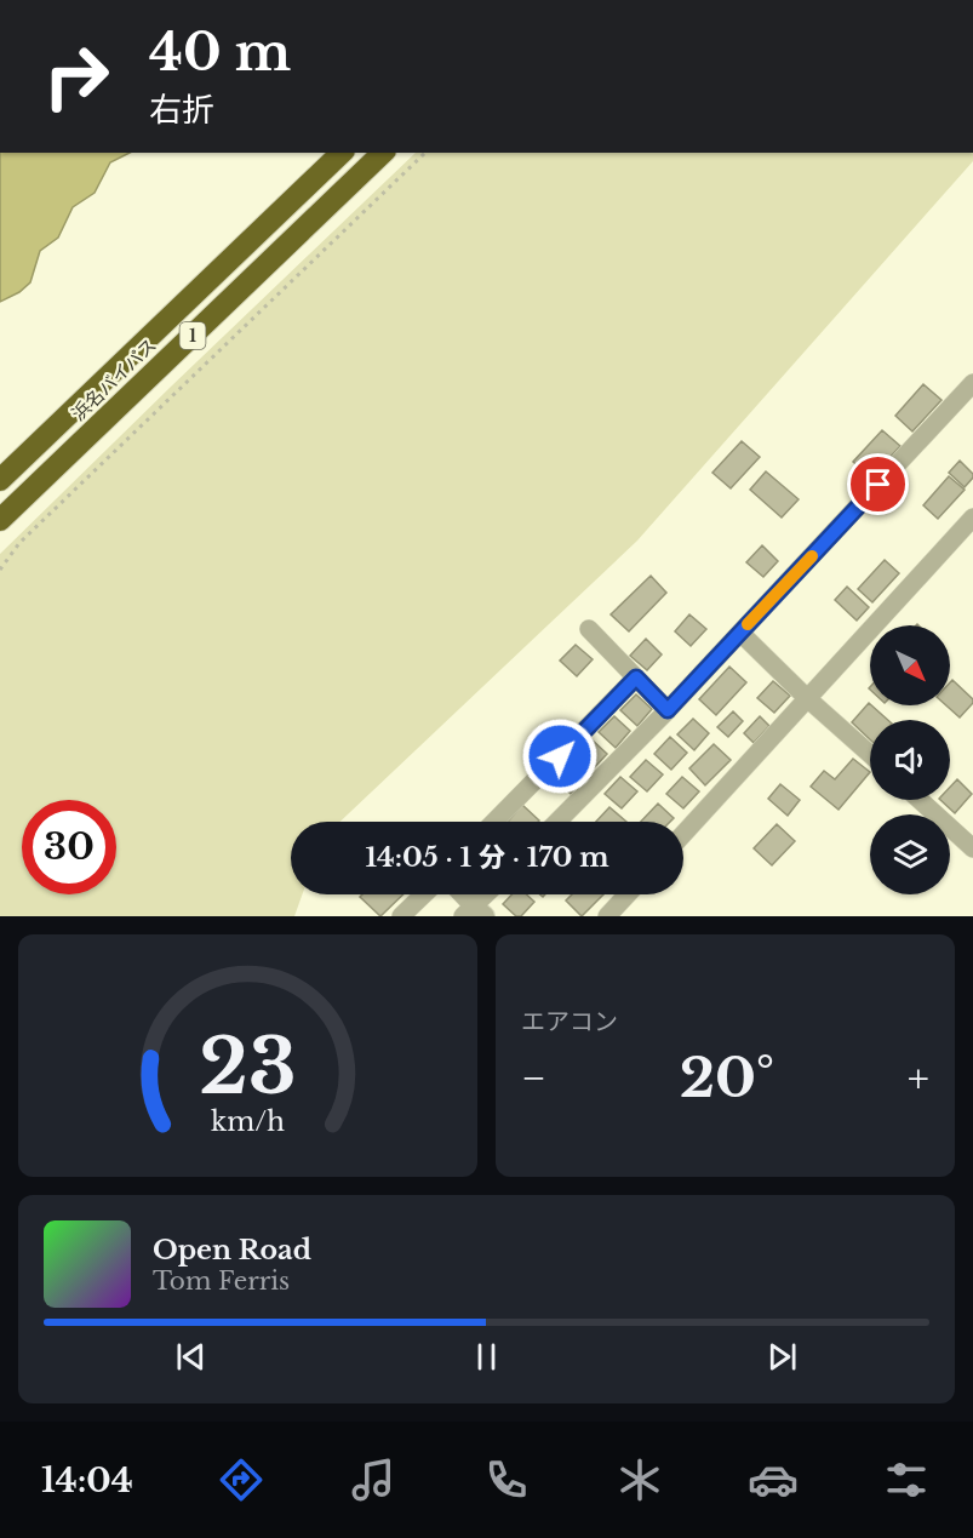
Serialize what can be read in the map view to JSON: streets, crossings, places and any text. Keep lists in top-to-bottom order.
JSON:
{
  "streets": {
    "highway": ["1", "浜名バイパス"]
  },
  "north": "bottom right",
  "page": {
    "turn": ["40 m", "右折"],
    "limit": "30",
    "trip": "14:05 · 1 分 · 170 m",
    "tile": "エアコン",
    "heat": ["−", "20°", "+"],
    "song": ["Open Road", "Tom Ferris"],
    "tabs": "14:04",
    "gauge": ["23", "km/h"]
  }
}
